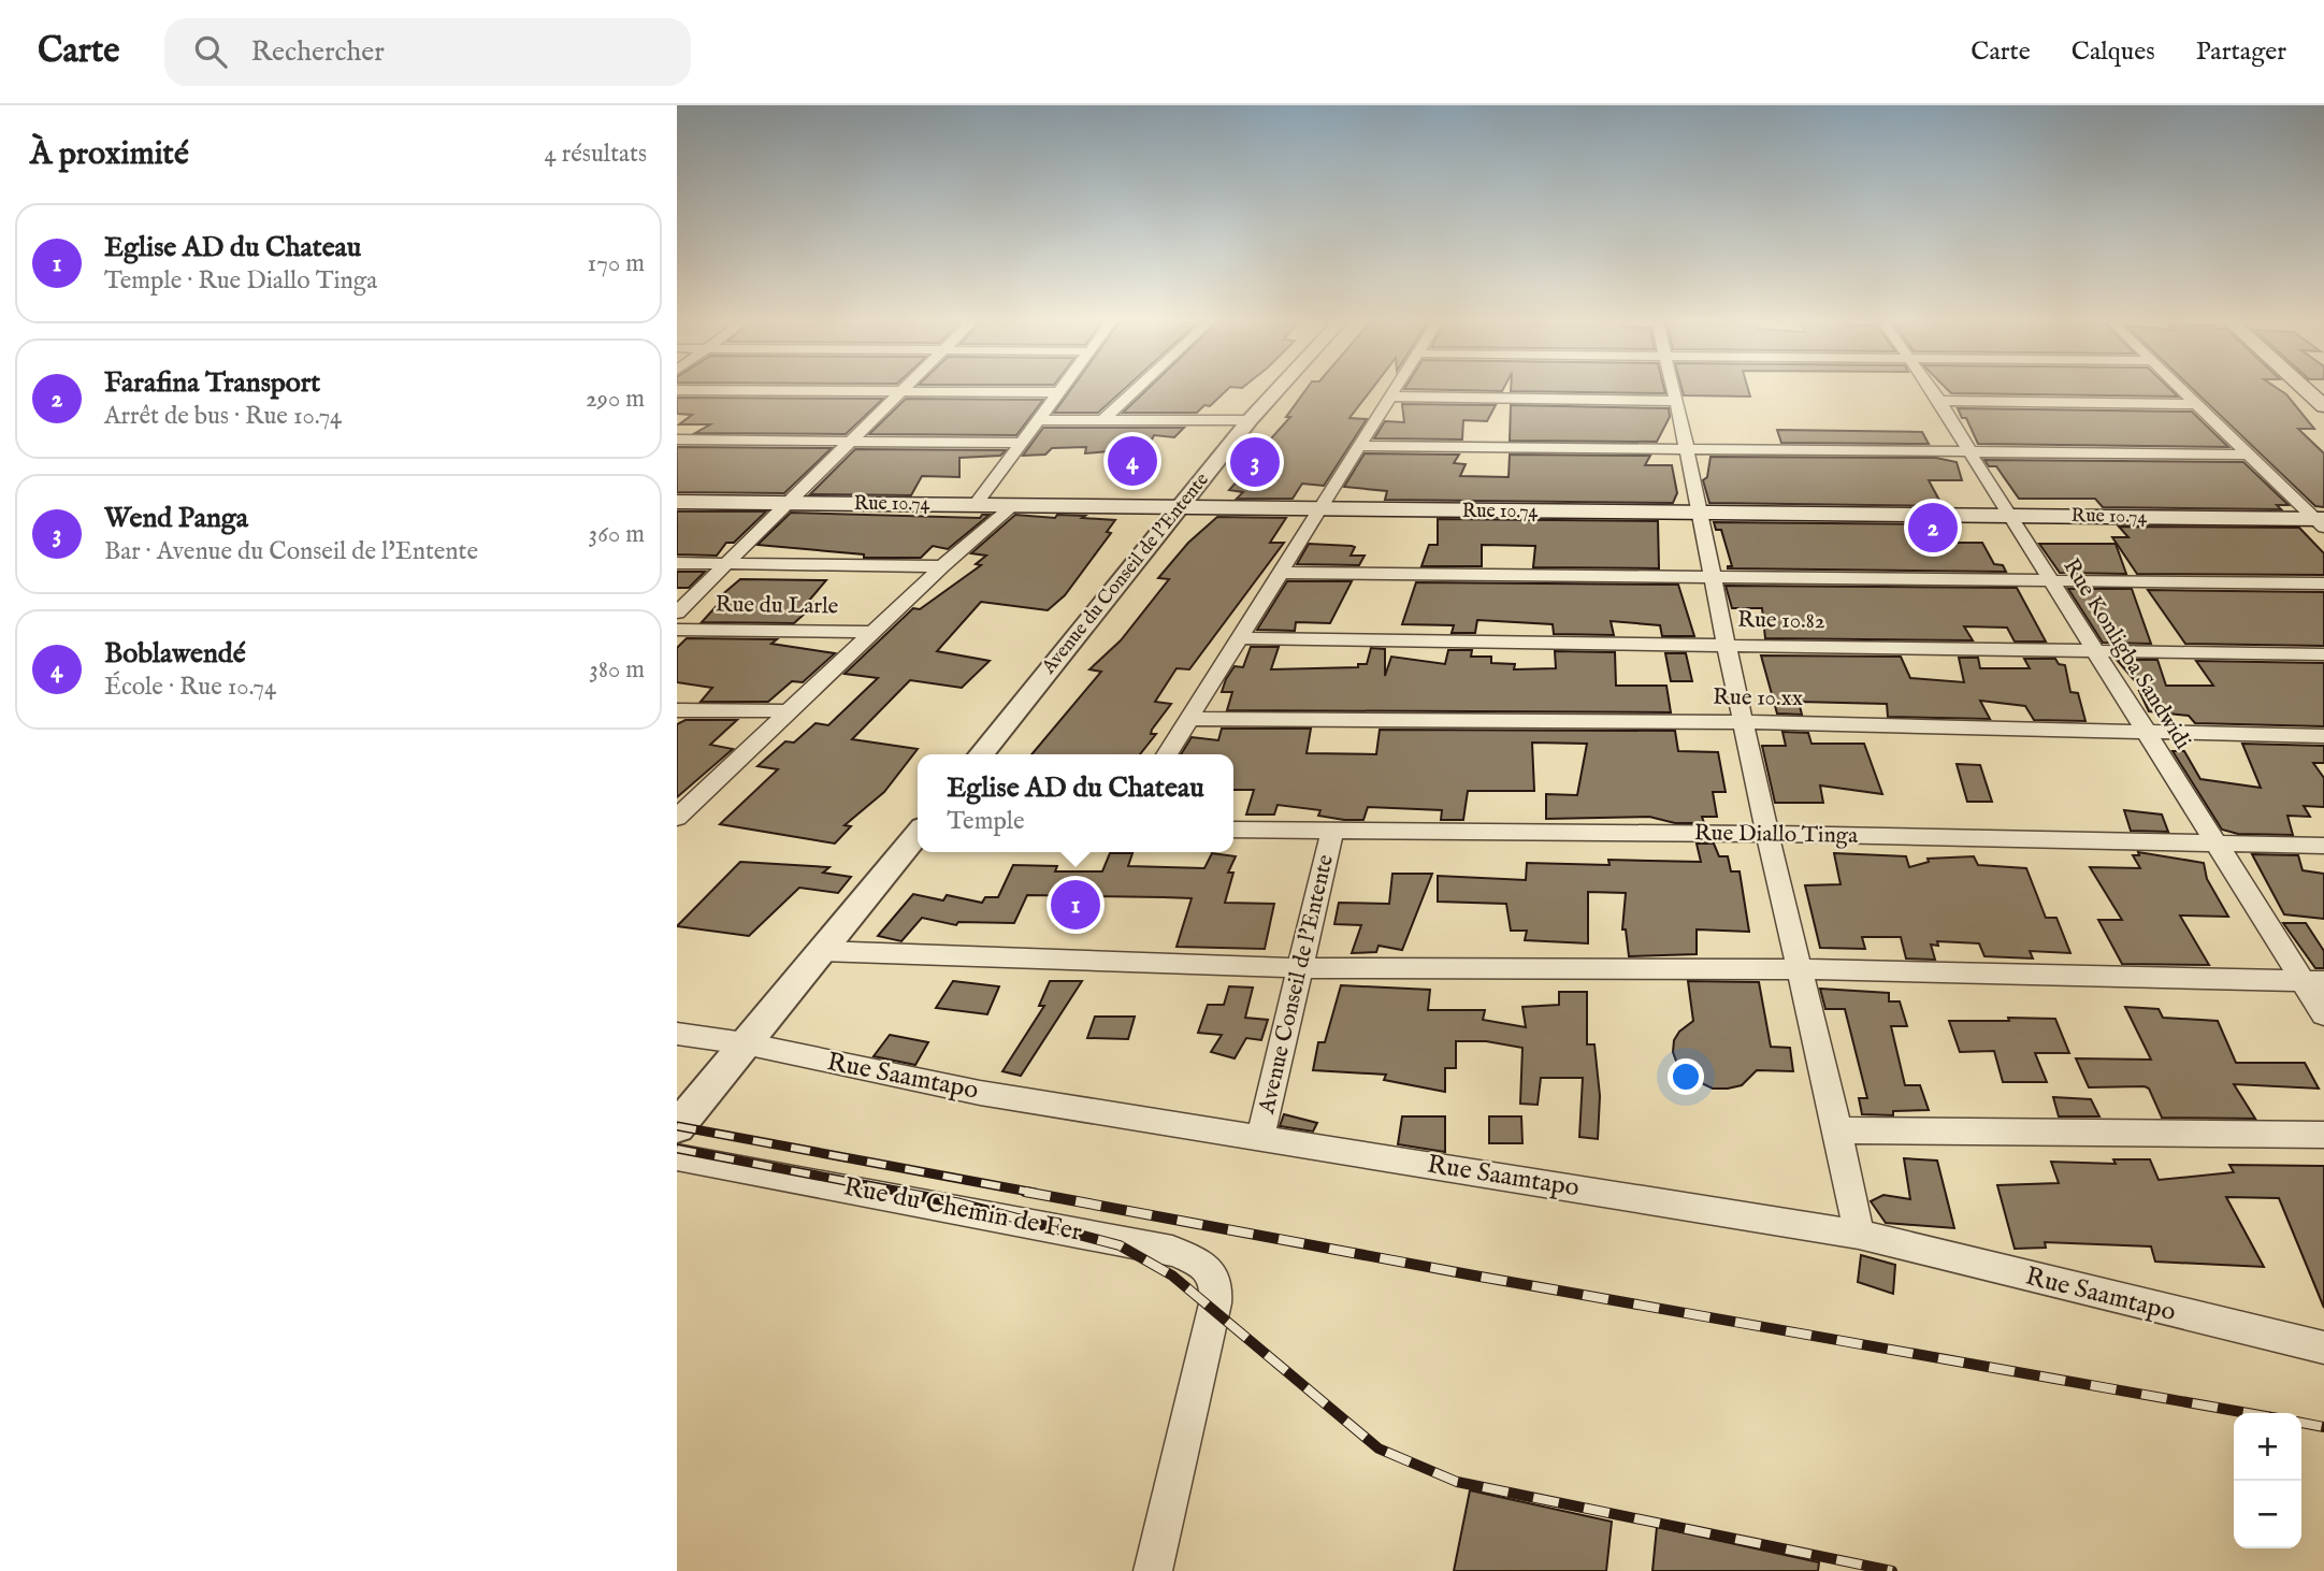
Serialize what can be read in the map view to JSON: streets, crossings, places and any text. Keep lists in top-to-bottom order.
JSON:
{
  "streets": {
    "main road": ["Rue 10.74"],
    "street": [
      "Avenue du Conseil de l'Entente",
      "Rue du Larle",
      "Rue 10.82",
      "Rue Konligba Sandwidi",
      "Rue 10.xx",
      "Rue Diallo Tinga",
      "Avenue Conseil de l'Entente",
      "Rue Saamtapo",
      "Rue du Chemin de Fer"
    ]
  },
  "crossings": [
    ["Rue 10.74", "Avenue du Conseil de l'Entente"],
    ["Rue 10.74", "Rue Konligba Sandwidi"],
    ["Rue 10.82", "Rue Konligba Sandwidi"],
    ["Rue Konligba Sandwidi", "Rue 10.xx"],
    ["Rue Konligba Sandwidi", "Rue Diallo Tinga"],
    ["Rue Diallo Tinga", "Avenue Conseil de l'Entente"],
    ["Avenue Conseil de l'Entente", "Rue Saamtapo"]
  ],
  "page": {
    "header": "Carte",
    "search": "Rechercher",
    "nav": ["Carte", "Calques", "Partager"],
    "heading": ["À proximité", "4 résultats"],
    "list": [
      {
        "mark": "1",
        "name": "Eglise AD du Chateau",
        "note": "Temple · Rue Diallo Tinga",
        "value": "170 m"
      },
      {
        "mark": "2",
        "name": "Farafina Transport",
        "note": "Arrêt de bus · Rue 10.74",
        "value": "290 m"
      },
      {
        "mark": "3",
        "name": "Wend Panga",
        "note": "Bar · Avenue du Conseil de l'Entente",
        "value": "360 m"
      },
      {
        "mark": "4",
        "name": "Boblawendé",
        "note": "École · Rue 10.74",
        "value": "380 m"
      }
    ],
    "pins": [
      "4",
      "3",
      "2",
      "1"
    ],
    "popup": ["Eglise AD du Chateau", "Temple"],
    "map_buttons": ["+", "−"]
  }
}
